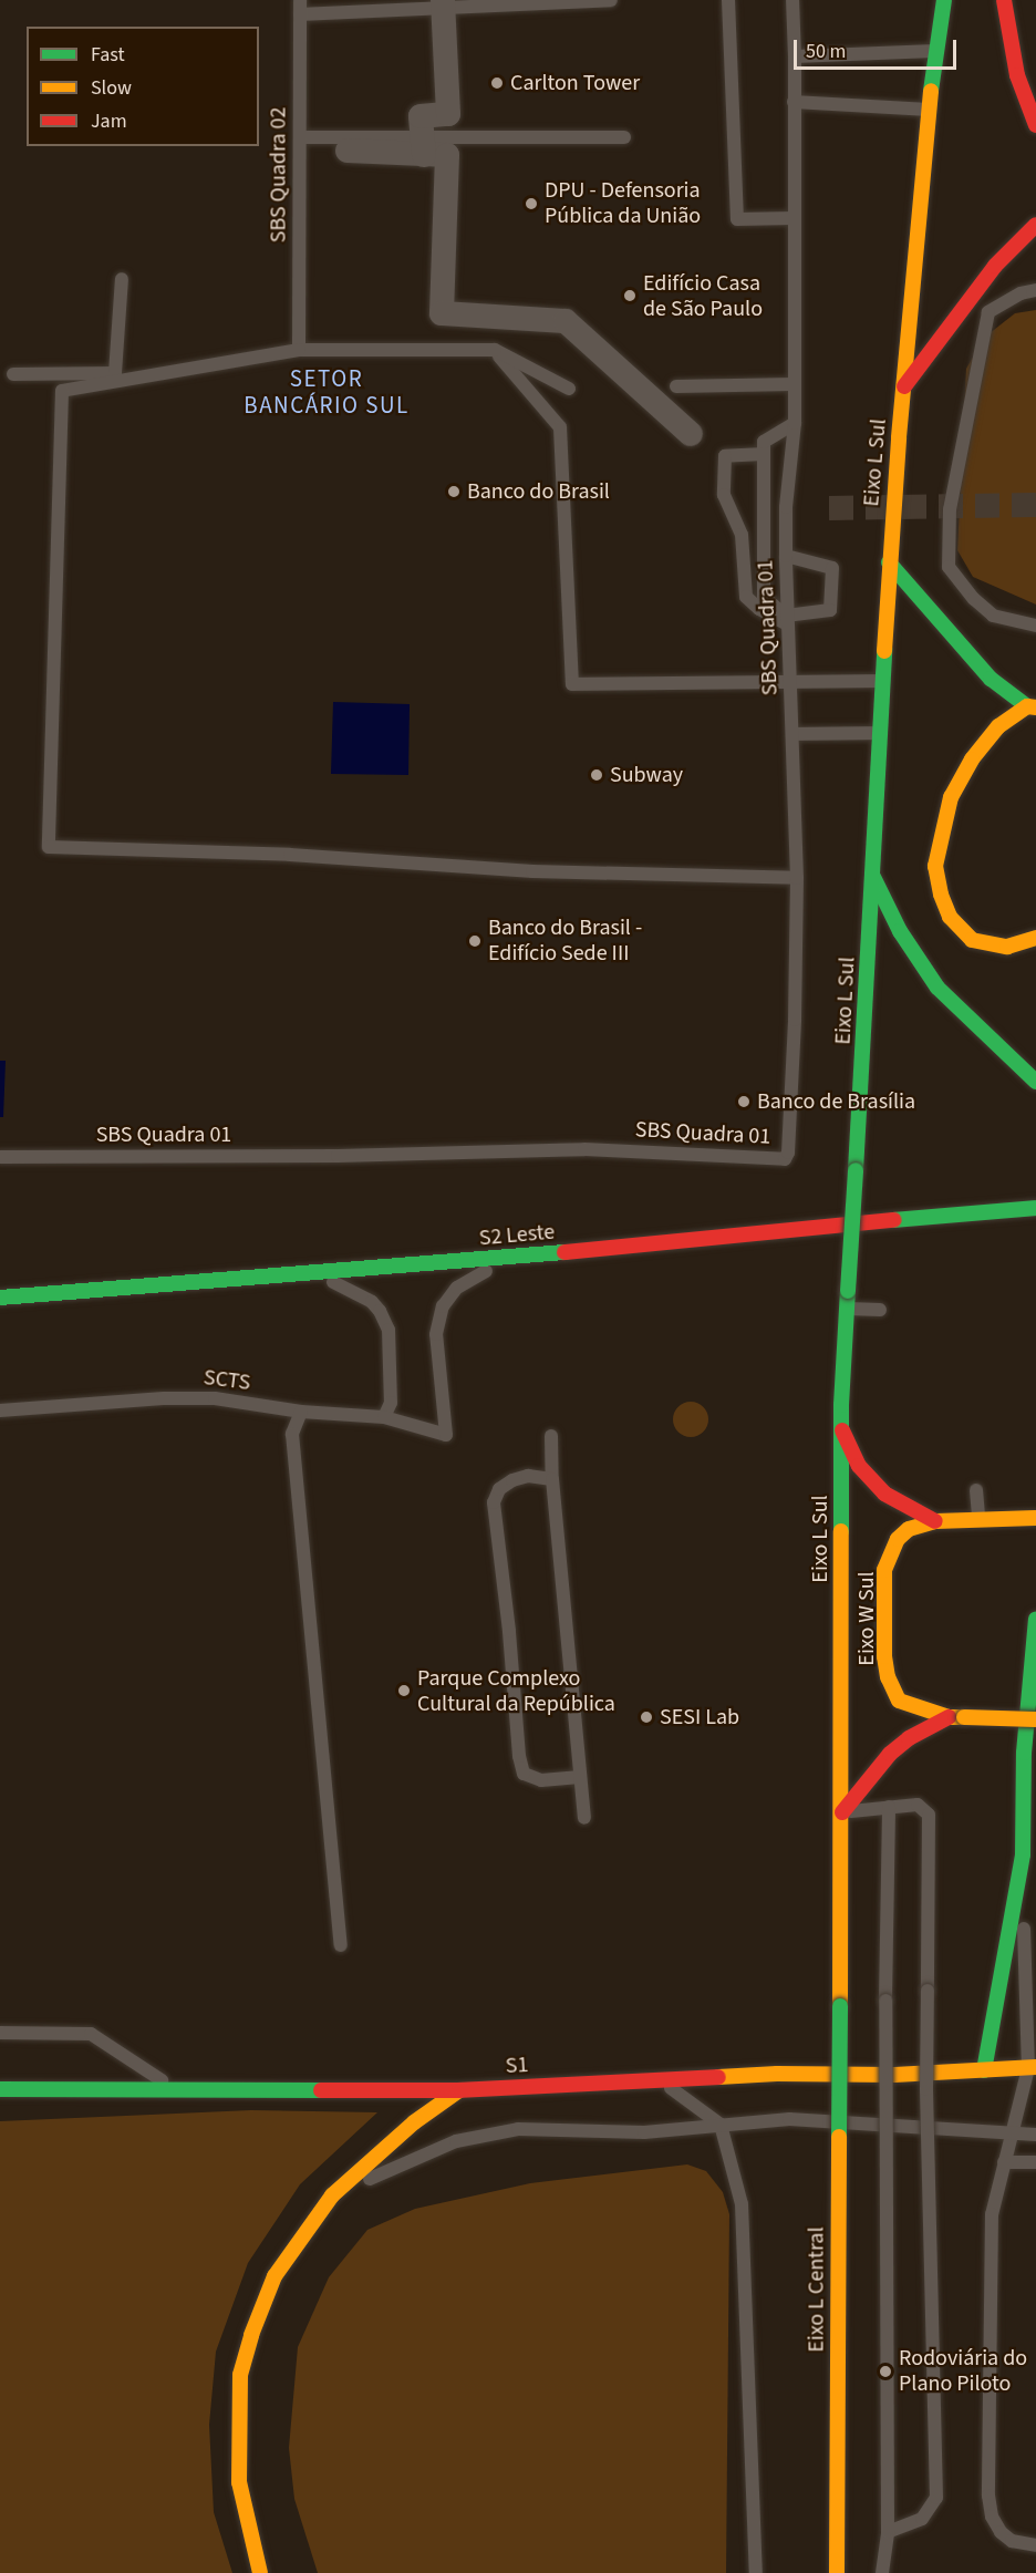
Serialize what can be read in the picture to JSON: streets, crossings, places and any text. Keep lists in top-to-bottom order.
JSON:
{
  "streets": {
    "main road": [
      "Eixo L Sul",
      "S2 Leste",
      "Eixo W Sul",
      "S1",
      "Eixo L Central"
    ],
    "lane": ["SBS Quadra 02", "SBS Quadra 01", "SCTS"]
  },
  "crossings": [
    ["Eixo L Sul", "Eixo L Central"],
    ["S2 Leste", "SCTS"]
  ],
  "districts": ["SETOR BANCÁRIO SUL"],
  "places": [
    "Carlton Tower",
    "DPU - Defensoria Pública da União",
    "Edifício Casa de São Paulo",
    "Banco do Brasil",
    "Subway",
    "Banco do Brasil - Edifício Sede III",
    "Banco de Brasília",
    "Parque Complexo Cultural da República",
    "SESI Lab",
    "Rodoviária do Plano Piloto"
  ],
  "legend": ["Fast", "Slow", "Jam"],
  "scale_bar": "50 m"
}
